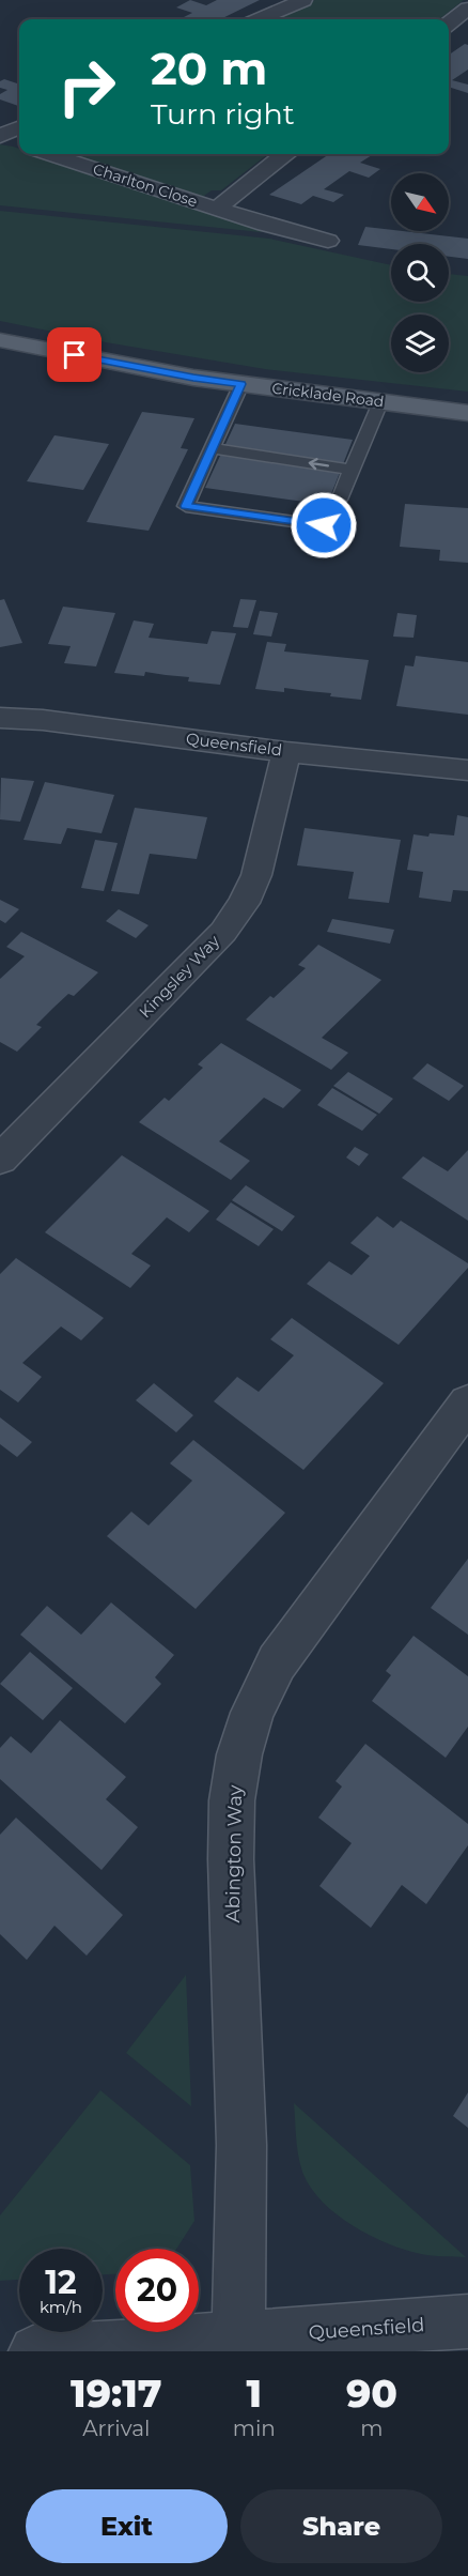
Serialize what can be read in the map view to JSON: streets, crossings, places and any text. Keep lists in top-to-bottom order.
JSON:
{
  "streets": {
    "main road": ["Cricklade Road"],
    "street": [
      "Charlton Close",
      "Queensfield",
      "Kingsley Way",
      "Abington Way"
    ]
  },
  "crossings": [
    ["Queensfield", "Kingsley Way"],
    ["Queensfield", "Abington Way"]
  ],
  "north": "bottom right",
  "page": {
    "turn": ["20 m", "Turn right"],
    "speed": "12 km/h",
    "limit": "20",
    "eta": [
      "19:17",
      "Arrival",
      "1",
      "min",
      "90",
      "m"
    ],
    "buttons": ["Exit", "Share"]
  }
}
